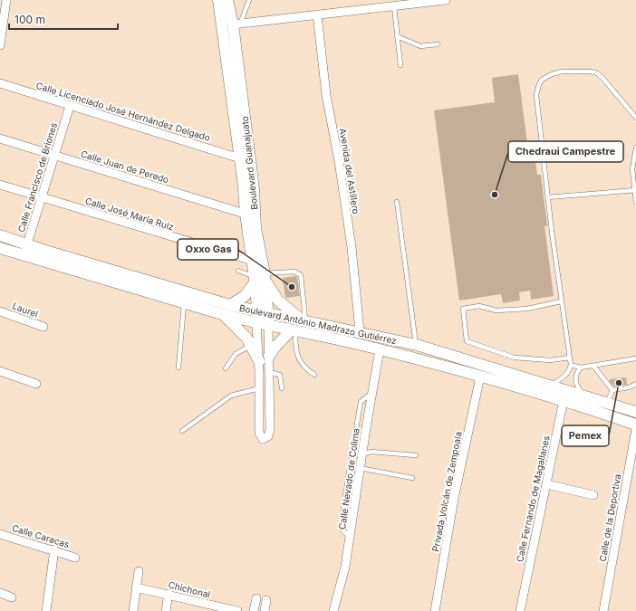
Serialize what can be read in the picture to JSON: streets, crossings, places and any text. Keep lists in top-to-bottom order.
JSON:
{
  "streets": {
    "street": [
      "Calle Licenciado José Hernández Delgado",
      "Boulevard Guanajuato",
      "Calle Juan de Peredo",
      "Avenida del Astillero",
      "Calle Francisco de Briones",
      "Calle José María Ruiz",
      "Laurel",
      "Boulevard Antônio Madrazo Gutiérrez",
      "Calle Nevado de Colima",
      "Privada Volcán de Zempoala",
      "Calle Fernando de Magallanes",
      "Calle de la Deportiva",
      "Calle Caracas",
      "Chichonal"
    ]
  },
  "crossings": [
    ["Calle Licenciado José Hernández Delgado", "Boulevard Guanajuato"],
    ["Calle Licenciado José Hernández Delgado", "Calle Francisco de Briones"],
    ["Boulevard Guanajuato", "Calle Juan de Peredo"],
    ["Boulevard Guanajuato", "Calle José María Ruiz"],
    ["Boulevard Guanajuato", "Boulevard Antônio Madrazo Gutiérrez"],
    ["Calle Juan de Peredo", "Calle Francisco de Briones"],
    ["Avenida del Astillero", "Boulevard Antônio Madrazo Gutiérrez"],
    ["Calle Francisco de Briones", "Calle José María Ruiz"],
    ["Calle Francisco de Briones", "Boulevard Antônio Madrazo Gutiérrez"],
    ["Boulevard Antônio Madrazo Gutiérrez", "Calle Nevado de Colima"],
    ["Boulevard Antônio Madrazo Gutiérrez", "Privada Volcán de Zempoala"],
    ["Boulevard Antônio Madrazo Gutiérrez", "Calle Fernando de Magallanes"]
  ],
  "places": ["Chedraui Campestre", "Oxxo Gas", "Pemex"],
  "scale_bar": "100 m"
}
